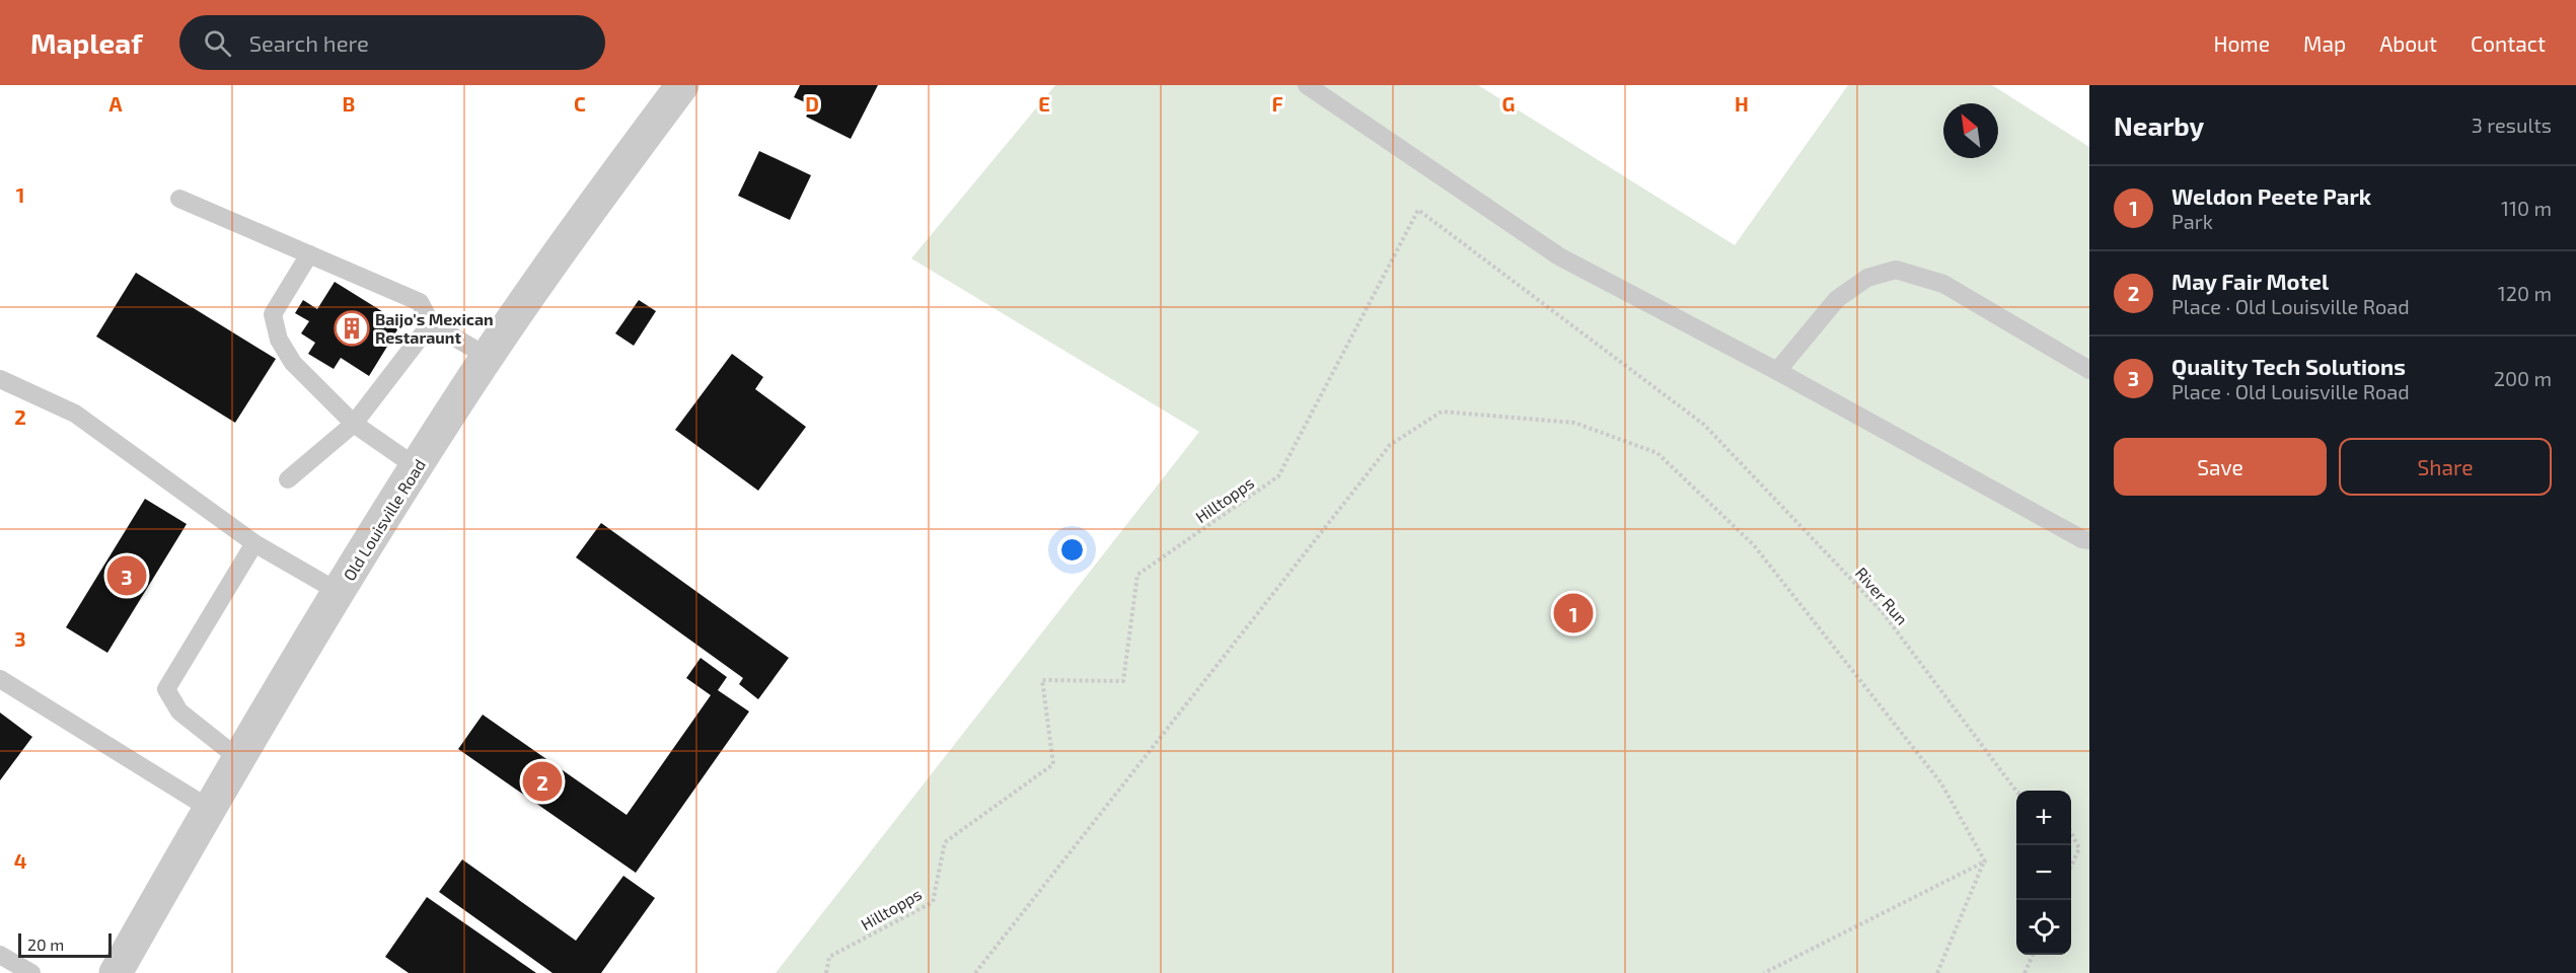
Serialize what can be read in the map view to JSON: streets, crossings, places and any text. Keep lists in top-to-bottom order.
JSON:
{
  "streets": {
    "street": ["Old Louisville Road"],
    "path": ["Hilltopps", "River Run"]
  },
  "crossings": [
    ["Hilltopps", "River Run"]
  ],
  "places": {
    "building": ["Baijo's Mexican Restaraunt"]
  },
  "scale_bar": "20 m",
  "north": "top left",
  "page": {
    "header": "Mapleaf",
    "search": "Search here",
    "nav": [
      "Home",
      "Map",
      "About",
      "Contact"
    ],
    "heading": ["Nearby", "3 results"],
    "list": [
      {
        "mark": "1",
        "name": "Weldon Peete Park",
        "note": "Park",
        "value": "110 m"
      },
      {
        "mark": "2",
        "name": "May Fair Motel",
        "note": "Place · Old Louisville Road",
        "value": "120 m"
      },
      {
        "mark": "3",
        "name": "Quality Tech Solutions",
        "note": "Place · Old Louisville Road",
        "value": "200 m"
      }
    ],
    "buttons": ["Save", "Share"],
    "pins": ["3", "1", "2"],
    "map_buttons": ["+", "−"],
    "scale": "20 m"
  },
  "grid": {
    "columns": [
      "A",
      "B",
      "C",
      "D",
      "E",
      "F",
      "G",
      "H"
    ],
    "rows": [
      "1",
      "2",
      "3",
      "4"
    ]
  }
}
